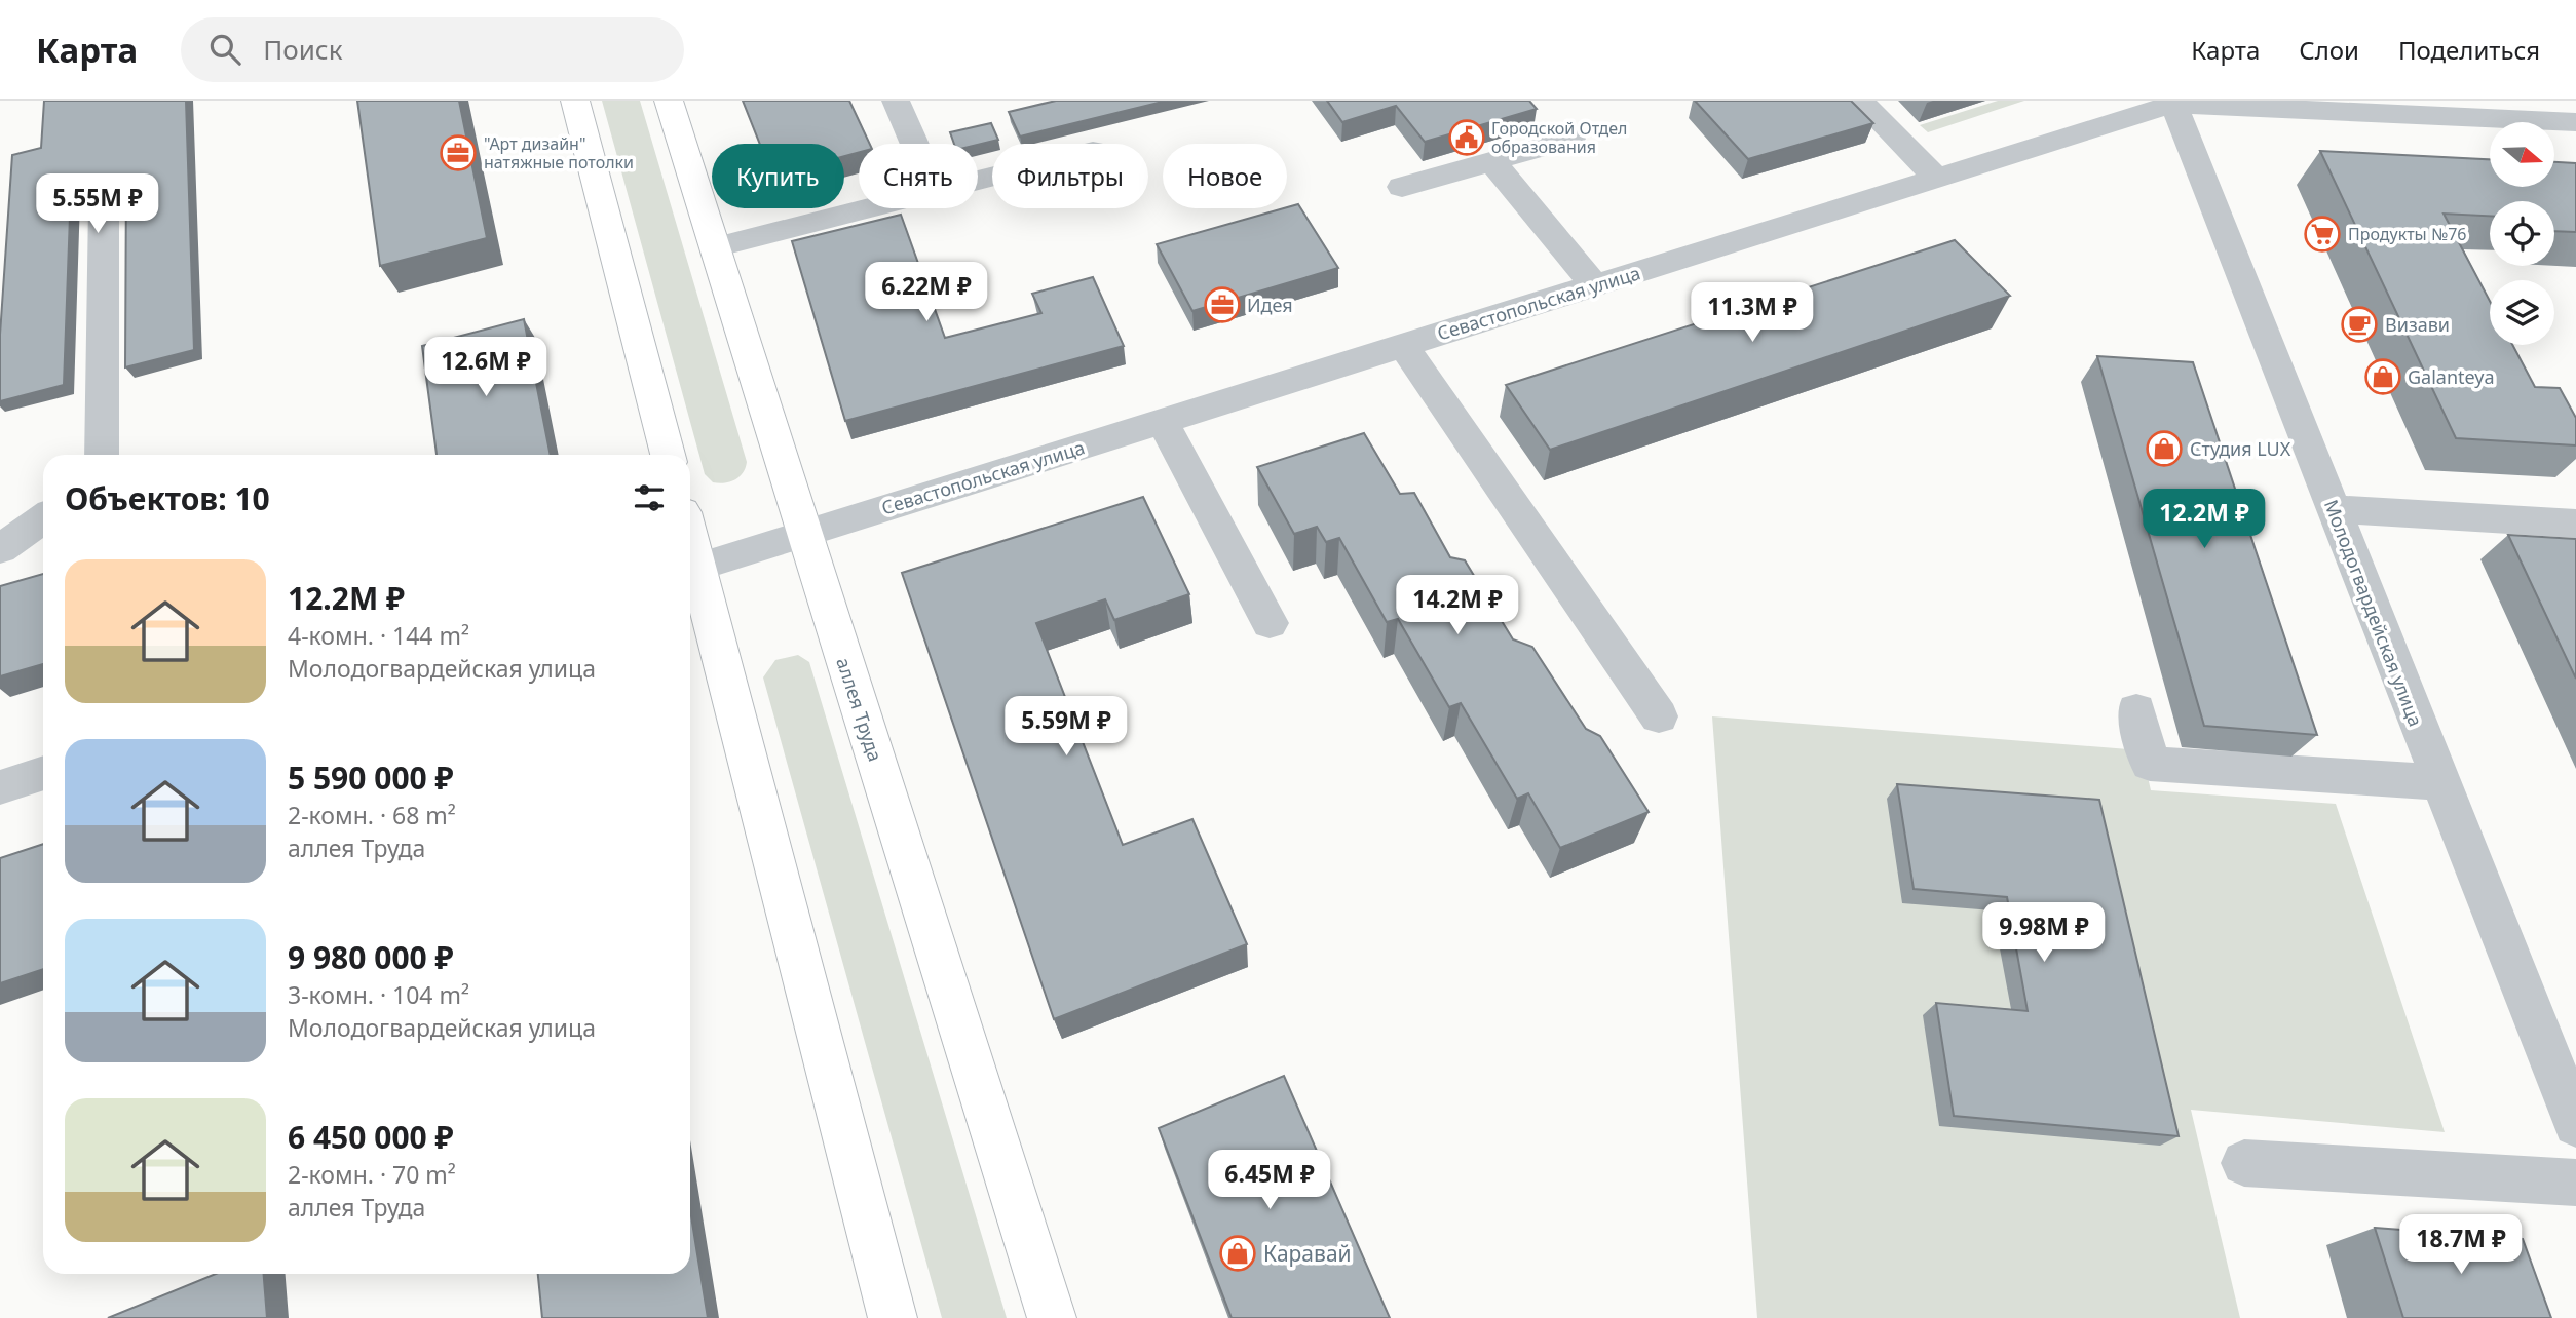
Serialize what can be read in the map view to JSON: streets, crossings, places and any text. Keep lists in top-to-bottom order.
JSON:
{
  "streets": {
    "main road": ["аллея Труда"],
    "street": ["Севастопольская улица", "Молодогвардейская улица"]
  },
  "crossings": [
    ["Севастопольская улица", "Молодогвардейская улица"],
    ["Севастопольская улица", "аллея Труда"]
  ],
  "places": {
    "public building": ["Городской Отдел образования"],
    "office": ["\"Арт дизайн\" натяжные потолки", "Идея"],
    "supermarket": ["Продукты №76"],
    "cafe": ["Визави"],
    "shop": ["Galanteya", "Студия LUX", "Каравай"]
  },
  "north": "right",
  "page": {
    "header": "Карта",
    "search": "Поиск",
    "nav": ["Карта", "Слои", "Поделиться"],
    "chip": [
      "Купить",
      "Снять",
      "Фильтры",
      "Новое"
    ],
    "price": [
      "5.55M ₽",
      "6.22M ₽",
      "11.3M ₽",
      "12.6M ₽",
      "12.2M ₽",
      "14.2M ₽",
      "5.59M ₽",
      "9.98M ₽",
      "6.45M ₽",
      "18.7M ₽"
    ],
    "heading": "Объектов: 10",
    "list": [
      {
        "name": "12.2M ₽",
        "note": "4-комн. · 144 m² · Молодогвардейская улица"
      },
      {
        "name": "5 590 000 ₽",
        "note": "2-комн. · 68 m² · аллея Труда"
      },
      {
        "name": "9 980 000 ₽",
        "note": "3-комн. · 104 m² · Молодогвардейская улица"
      },
      {
        "name": "6 450 000 ₽",
        "note": "2-комн. · 70 m² · аллея Труда"
      }
    ]
  }
}
